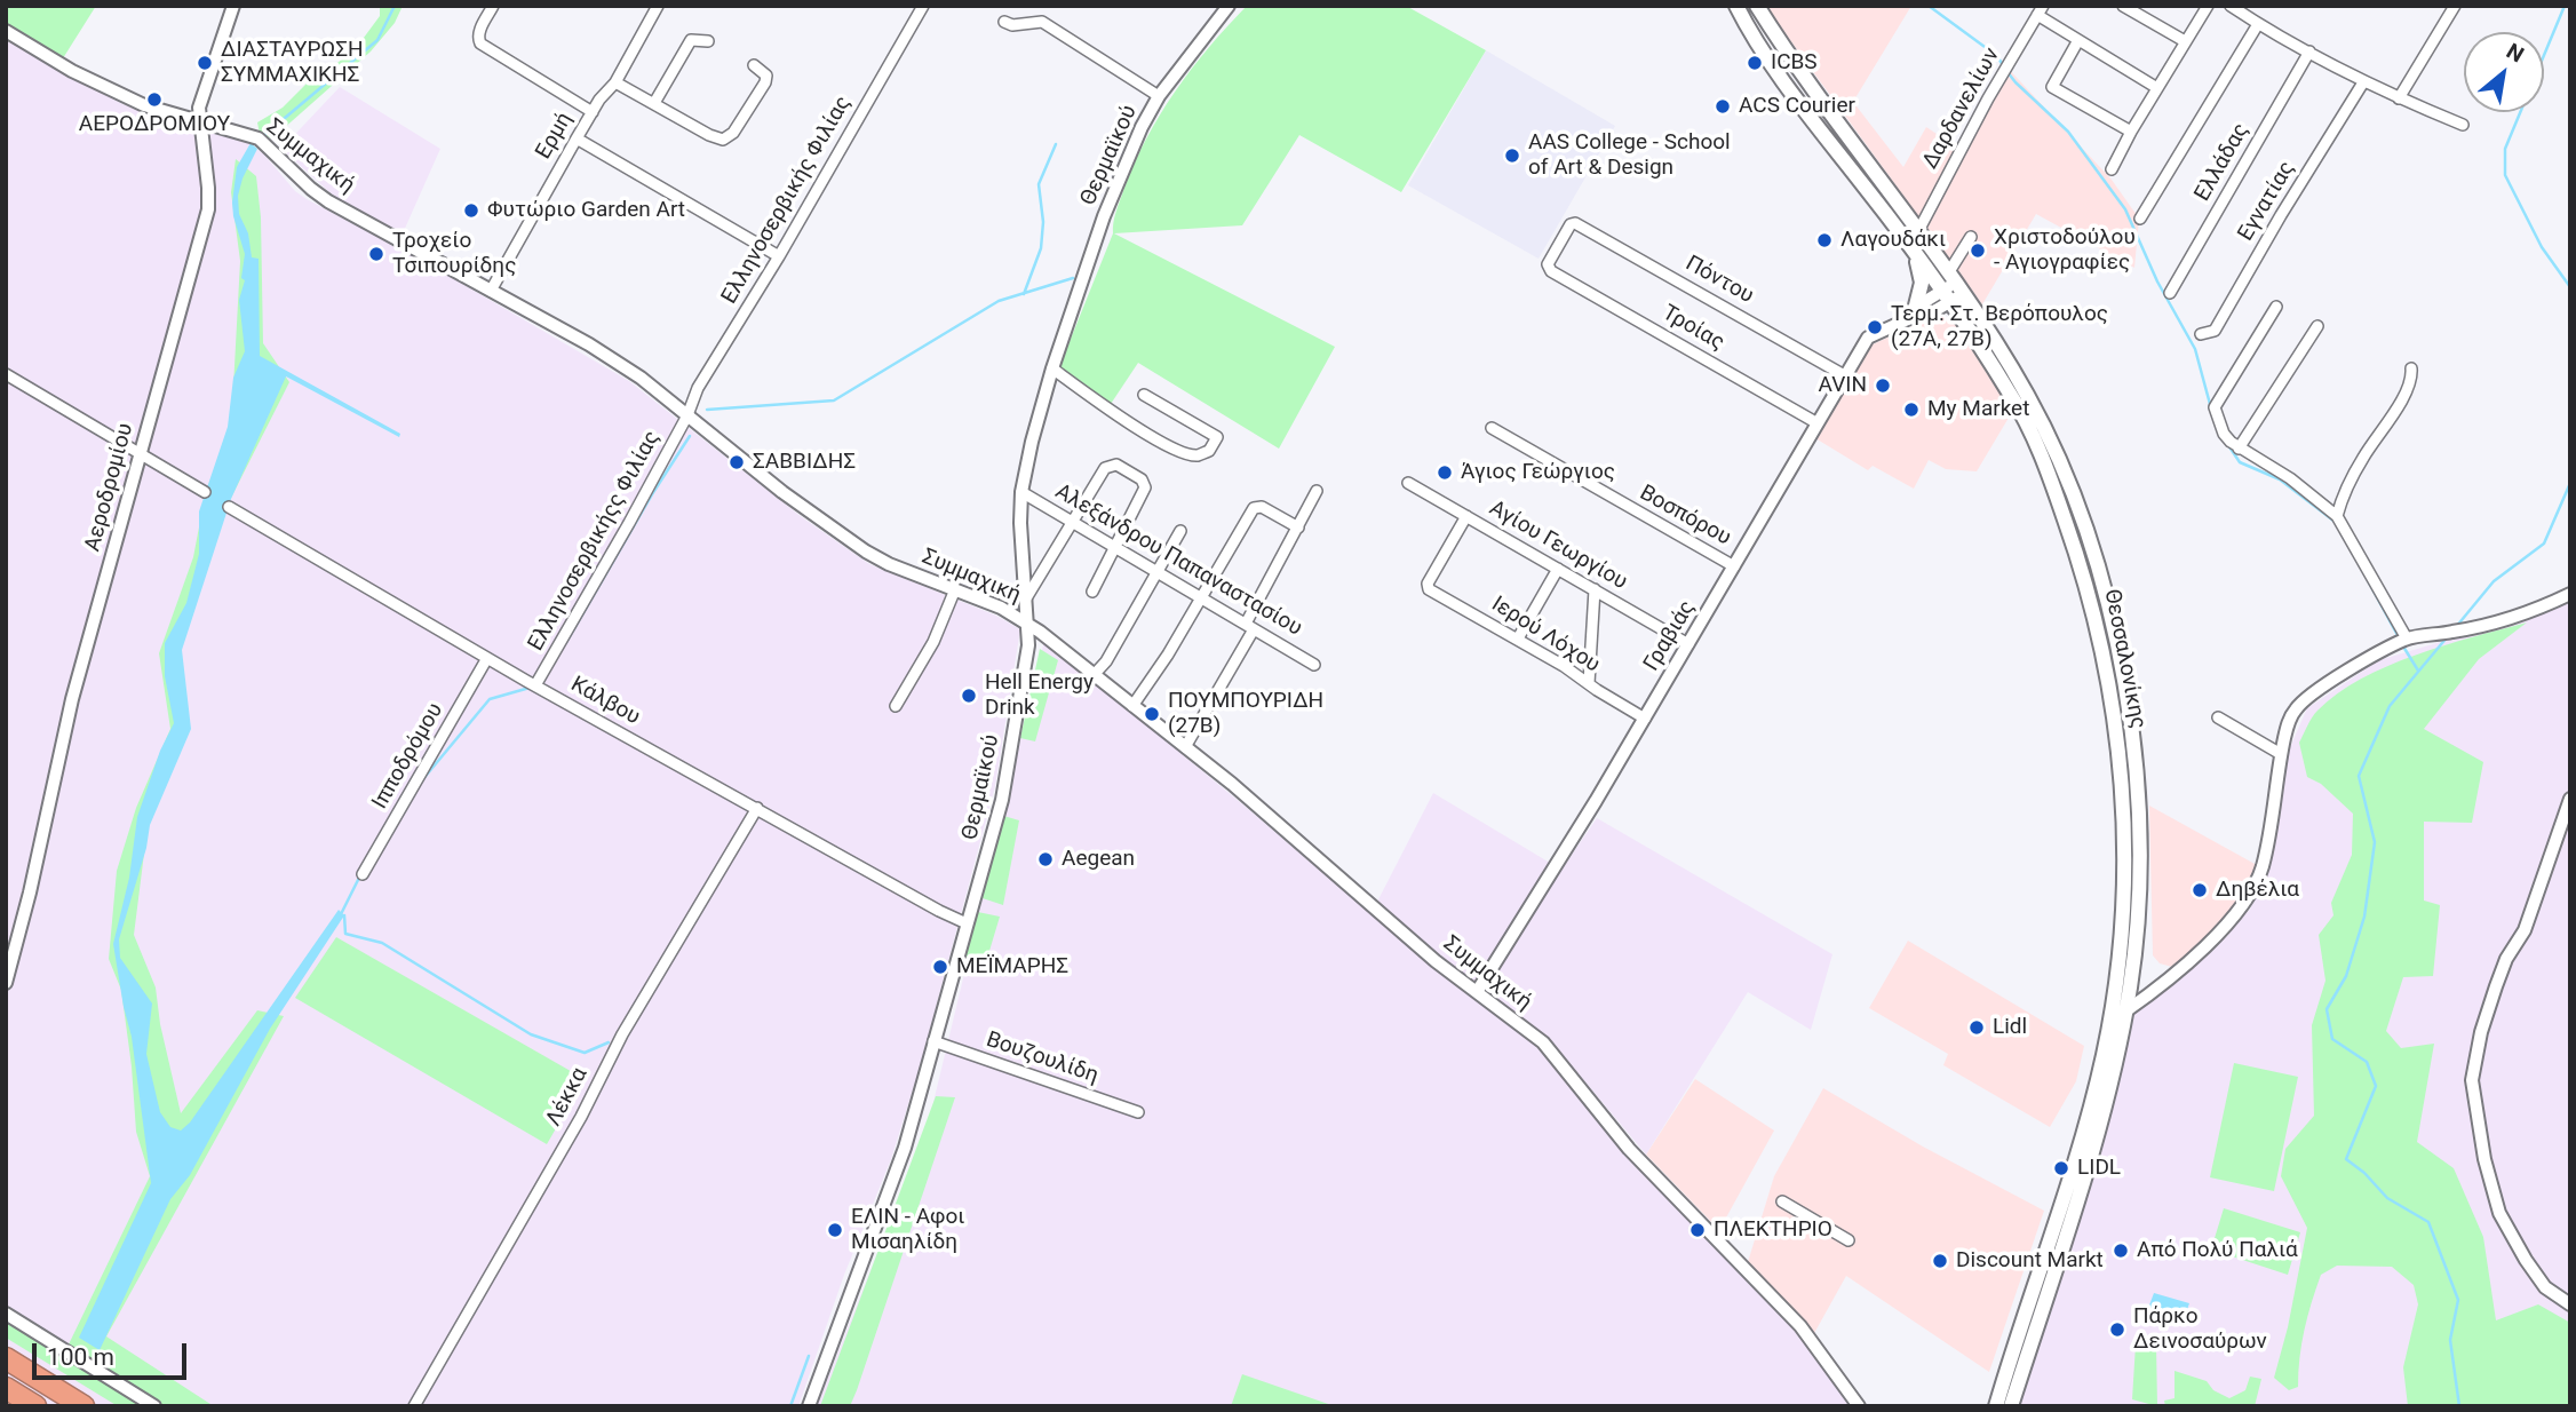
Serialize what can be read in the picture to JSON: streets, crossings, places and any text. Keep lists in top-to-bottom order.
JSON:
{
  "streets": {
    "main road": ["Θεσσαλονίκης"],
    "street": [
      "Δαρδανελίων",
      "Ερμή",
      "Θερμαϊκού",
      "Συμμαχική",
      "Ελλάδας",
      "Ελληνοσερβικής Φιλίας",
      "Εγνατίας",
      "Πόντου",
      "Τροίας",
      "Αεροδρομίου",
      "Βοσπόρου",
      "Ελληνοσερβικήςς Φιλίας",
      "Αγίου Γεωργίου",
      "Αλεξάνδρου Παπαναστασίου",
      "Ιερού Λόχου",
      "Γραβιάς",
      "Κάλβου",
      "Ιπποδρόμου",
      "Βουζουλίδη",
      "Λέκκα"
    ]
  },
  "crossings": [
    ["Δαρδανελίων", "Θεσσαλονίκης"],
    ["Ερμή", "Συμμαχική"],
    ["Θερμαϊκού", "Συμμαχική"],
    ["Θερμαϊκού", "Αλεξάνδρου Παπαναστασίου"],
    ["Θερμαϊκού", "Κάλβου"],
    ["Θερμαϊκού", "Βουζουλίδη"],
    ["Συμμαχική", "Ελληνοσερβικής Φιλίας"],
    ["Συμμαχική", "Αεροδρομίου"],
    ["Συμμαχική", "Ελληνοσερβικήςς Φιλίας"],
    ["Συμμαχική", "Γραβιάς"],
    ["Ελληνοσερβικής Φιλίας", "Ελληνοσερβικήςς Φιλίας"],
    ["Πόντου", "Τροίας"],
    ["Πόντου", "Γραβιάς"],
    ["Τροίας", "Γραβιάς"],
    ["Βοσπόρου", "Γραβιάς"],
    ["Ελληνοσερβικήςς Φιλίας", "Κάλβου"],
    ["Αγίου Γεωργίου", "Ιερού Λόχου"],
    ["Αγίου Γεωργίου", "Γραβιάς"],
    ["Ιερού Λόχου", "Γραβιάς"],
    ["Γραβιάς", "Θεσσαλονίκης"],
    ["Κάλβου", "Ιπποδρόμου"],
    ["Κάλβου", "Λέκκα"]
  ],
  "places": [
    "ΔΙΑΣΤΑΥΡΩΣΗ ΣΥΜΜΑΧΙΚΗΣ",
    "ICBS",
    "ΑΕΡΟΔΡΟΜΙΟΥ",
    "ACS Courier",
    "AAS College - School of Art & Design",
    "Φυτώριο Garden Art",
    "Λαγουδάκι",
    "Χριστοδούλου - Αγιογραφίες",
    "Τροχείο Τσιπουρίδης",
    "Τερμ. Στ. Βερόπουλος (27Α, 27Β)",
    "AVIN",
    "My Market",
    "ΣΑΒΒΙΔΗΣ",
    "Άγιος Γεώργιος",
    "Hell Energy Drink",
    "ΠΟΥΜΠΟΥΡΙΔΗ (27Β)",
    "Aegean",
    "Δηβέλια",
    "ΜΕΪΜΑΡΗΣ",
    "Lidl",
    "LIDL",
    "ΕΛΙΝ - Αφοι Μισαηλίδη",
    "ΠΛΕΚΤΗΡΙΟ",
    "Από Πολύ Παλιά",
    "Discount Markt",
    "Πάρκο Δεινοσαύρων"
  ],
  "scale_bar": "100 m",
  "north": "top right"
}
